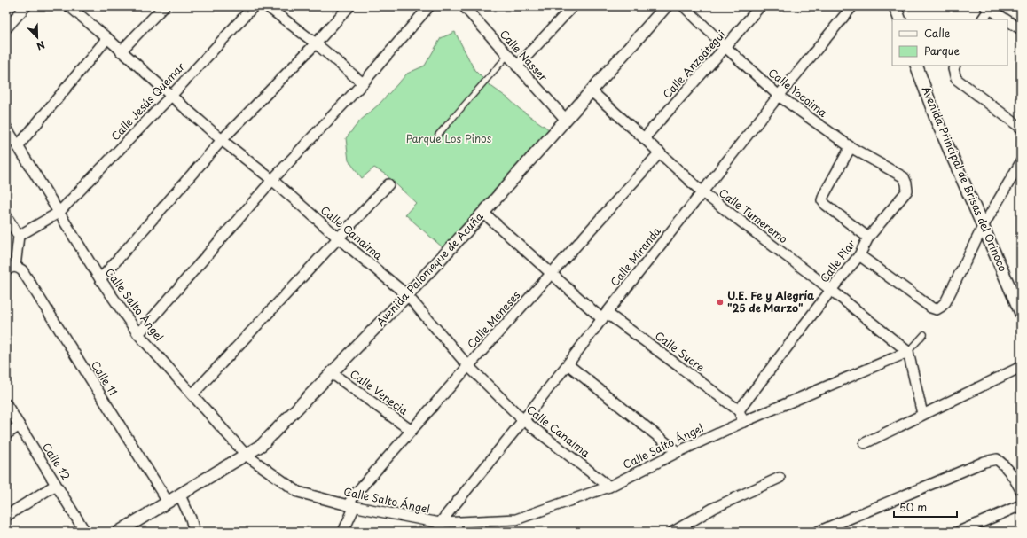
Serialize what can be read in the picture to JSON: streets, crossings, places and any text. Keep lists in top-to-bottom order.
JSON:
{
  "streets": {
    "street": [
      "Calle Nasser",
      "Calle Anzoátegui",
      "Calle Yocoima",
      "Calle Jesús Quemar",
      "Avenida Principal de Brisas del Orinoco",
      "Calle Tumeremo",
      "Calle Canaima",
      "Calle Miranda",
      "Calle Piar",
      "Avenida Palomeque de Acuña",
      "Calle Salto Ángel",
      "Calle Meneses",
      "Calle Sucre",
      "Calle 11",
      "Calle Venecia",
      "Calle 12"
    ]
  },
  "crossings": [
    ["Calle Nasser", "Avenida Palomeque de Acuña"],
    ["Calle Anzoátegui", "Calle Yocoima"],
    ["Calle Anzoátegui", "Calle Tumeremo"],
    ["Calle Yocoima", "Calle Miranda"],
    ["Calle Yocoima", "Calle Piar"],
    ["Calle Jesús Quemar", "Calle Canaima"],
    ["Calle Jesús Quemar", "Calle Salto Ángel"],
    ["Calle Tumeremo", "Calle Miranda"],
    ["Calle Tumeremo", "Calle Piar"],
    ["Calle Tumeremo", "Avenida Palomeque de Acuña"],
    ["Calle Tumeremo", "Calle Salto Ángel"],
    ["Calle Tumeremo", "Calle Meneses"],
    ["Calle Canaima", "Calle Miranda"],
    ["Calle Canaima", "Avenida Palomeque de Acuña"],
    ["Calle Canaima", "Calle Salto Ángel"],
    ["Calle Canaima", "Calle Meneses"],
    ["Calle Miranda", "Calle Salto Ángel"],
    ["Calle Miranda", "Calle Sucre"],
    ["Calle Piar", "Calle Sucre"],
    ["Avenida Palomeque de Acuña", "Calle Salto Ángel"],
    ["Avenida Palomeque de Acuña", "Calle Sucre"],
    ["Avenida Palomeque de Acuña", "Calle 11"],
    ["Avenida Palomeque de Acuña", "Calle Venecia"],
    ["Calle Salto Ángel", "Calle Meneses"],
    ["Calle Meneses", "Calle Sucre"],
    ["Calle Meneses", "Calle Venecia"]
  ],
  "parks": ["Parque Los Pinos"],
  "places": ["U.E. Fe y Alegría \"25 de Marzo\""],
  "legend": ["Calle", "Parque"],
  "scale_bar": "50 m",
  "north": "bottom right"
}
